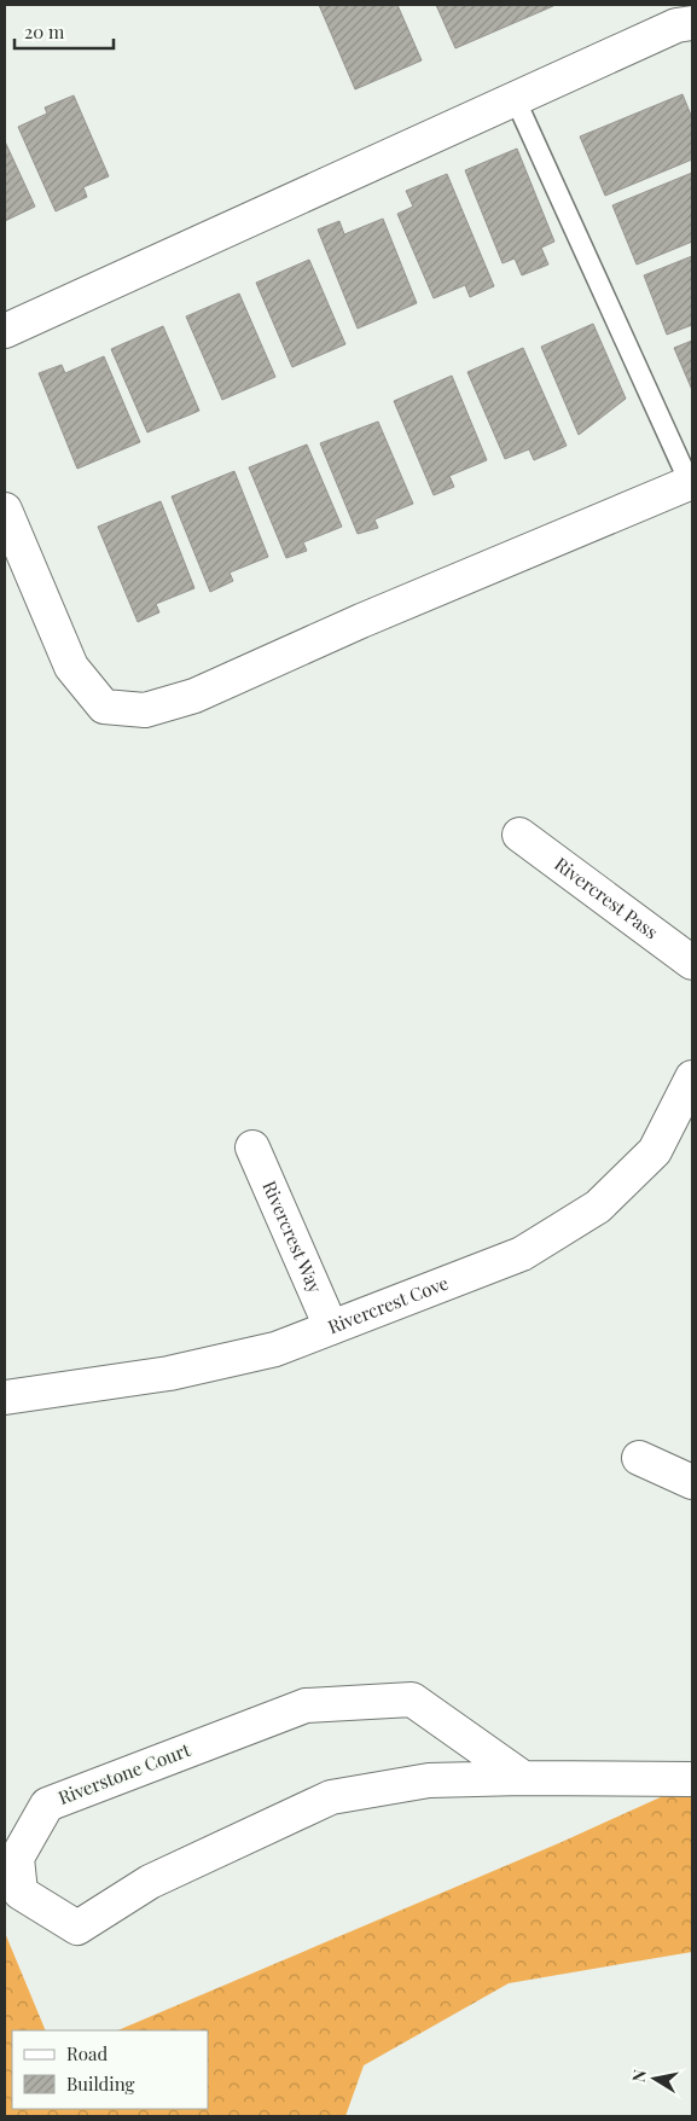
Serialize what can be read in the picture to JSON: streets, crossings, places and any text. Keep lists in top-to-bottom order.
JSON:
{
  "streets": {
    "street": [
      "Rivercrest Pass",
      "Rivercrest Way",
      "Rivercrest Cove",
      "Riverstone Court"
    ]
  },
  "crossings": [
    ["Rivercrest Way", "Rivercrest Cove"]
  ],
  "legend": ["Road", "Building"],
  "scale_bar": "20 m",
  "north": "left"
}
